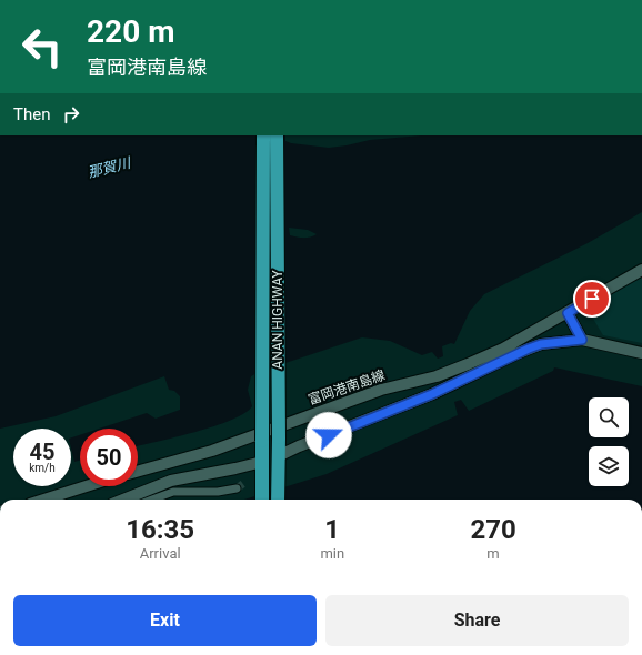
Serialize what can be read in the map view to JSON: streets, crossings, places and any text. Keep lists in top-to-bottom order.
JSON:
{
  "streets": {
    "highway": ["ANAN HIGHWAY"],
    "main road": ["富岡港南島線"]
  },
  "water": ["那賀川"],
  "page": {
    "turn": ["220 m", "富岡港南島線"],
    "then": "Then",
    "speed": "45 km/h",
    "limit": "50",
    "eta": [
      "16:35",
      "Arrival",
      "1",
      "min",
      "270",
      "m"
    ],
    "buttons": ["Exit", "Share"]
  }
}
